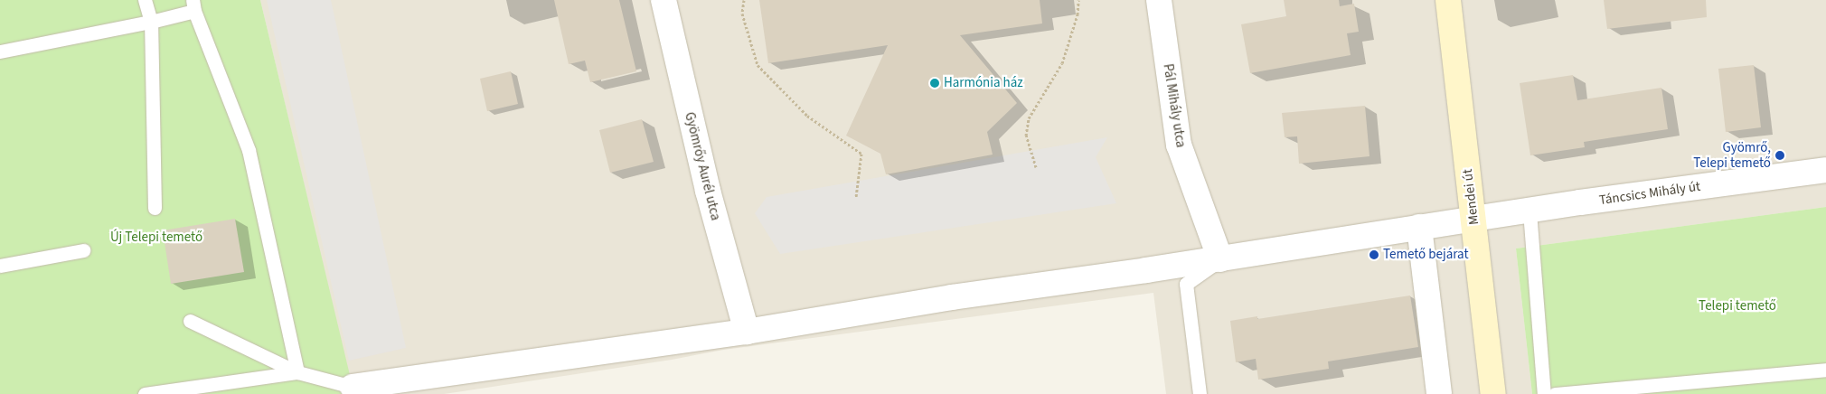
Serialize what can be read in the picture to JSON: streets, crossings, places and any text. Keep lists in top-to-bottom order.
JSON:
{
  "streets": {
    "main road": ["Mendei út"],
    "street": ["Pál Mihály utca", "Gyömrőy Aurél utca", "Táncsics Mihály út"]
  },
  "crossings": [
    ["Pál Mihály utca", "Táncsics Mihály út"],
    ["Gyömrőy Aurél utca", "Táncsics Mihály út"],
    ["Táncsics Mihály út", "Mendei út"]
  ],
  "parks": ["Új Telepi temető", "Telepi temető"],
  "places": ["Harmónia ház", "Gyömrő, Telepi temető", "Temető bejárat"]
}
